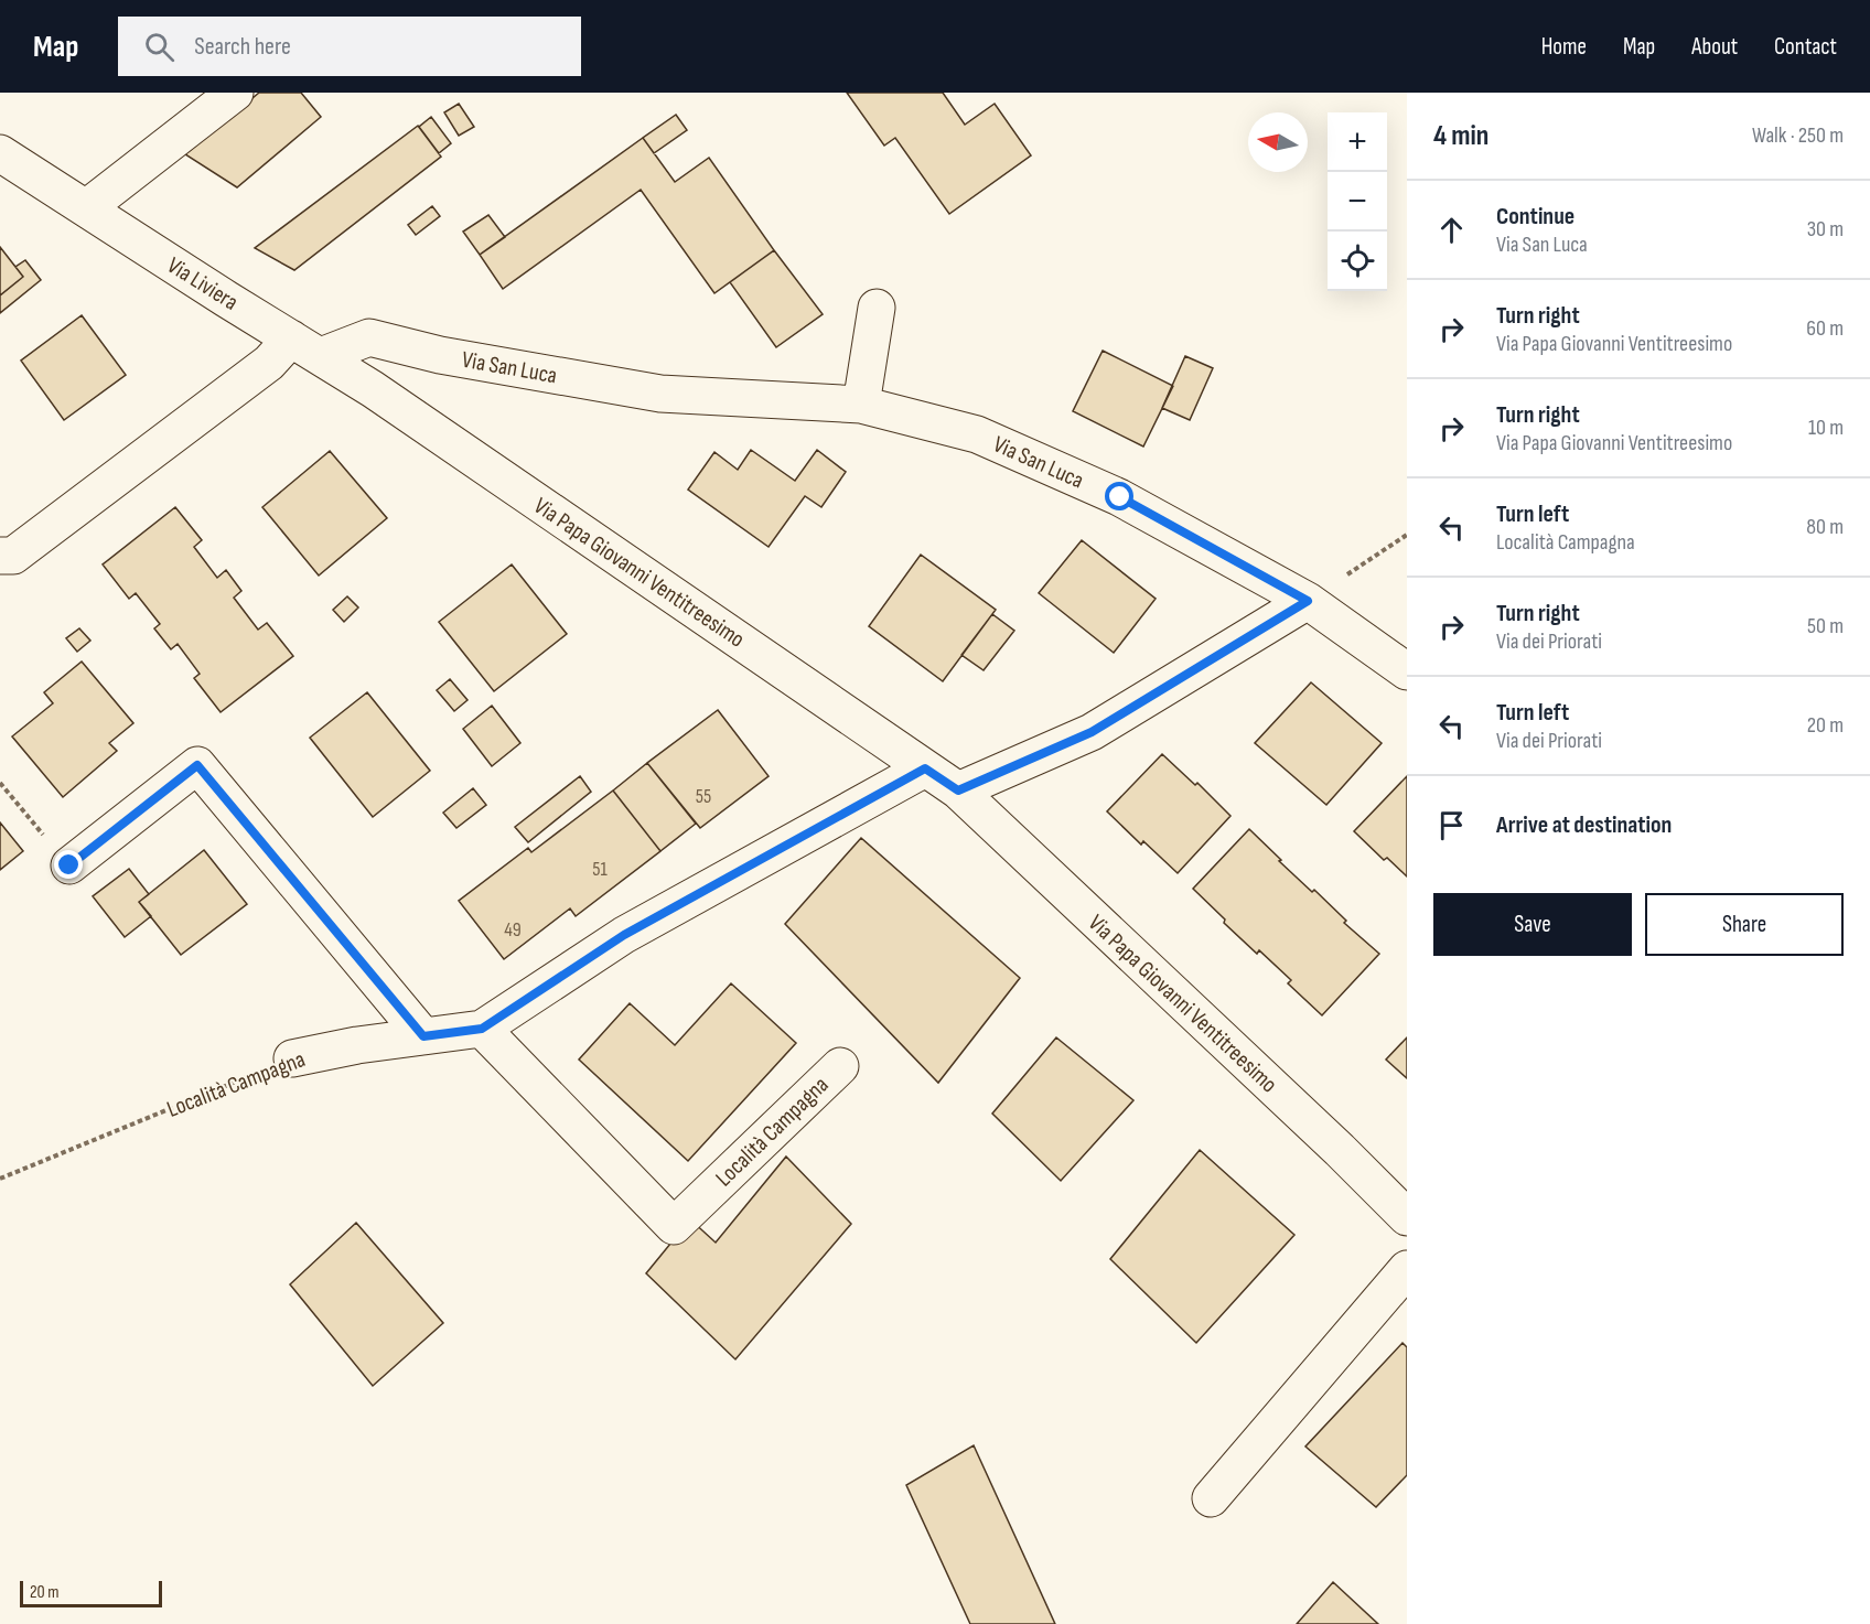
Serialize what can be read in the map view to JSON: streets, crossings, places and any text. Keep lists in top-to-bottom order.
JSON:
{
  "streets": {
    "street": [
      "Via Liviera",
      "Via San Luca",
      "Via Papa Giovanni Ventitreesimo",
      "Località Campagna"
    ]
  },
  "crossings": [
    ["Via Liviera", "Via San Luca"],
    ["Via Liviera", "Via Papa Giovanni Ventitreesimo"],
    ["Via San Luca", "Via Papa Giovanni Ventitreesimo"],
    ["Via Papa Giovanni Ventitreesimo", "Località Campagna"]
  ],
  "house_numbers": ["55", "51", "49"],
  "scale_bar": "20 m",
  "north": "left",
  "page": {
    "header": "Map",
    "search": "Search here",
    "nav": [
      "Home",
      "Map",
      "About",
      "Contact"
    ],
    "heading": ["4 min", "Walk · 250 m"],
    "map_buttons": ["+", "−"],
    "list": [
      ["Continue", "Via San Luca", "30 m"],
      ["Turn right", "Via Papa Giovanni Ventitreesimo", "60 m"],
      ["Turn right", "Via Papa Giovanni Ventitreesimo", "10 m"],
      ["Turn left", "Località Campagna", "80 m"],
      ["Turn right", "Via dei Priorati", "50 m"],
      ["Turn left", "Via dei Priorati", "20 m"],
      "Arrive at destination"
    ],
    "buttons": ["Save", "Share"],
    "scale": "20 m"
  }
}
